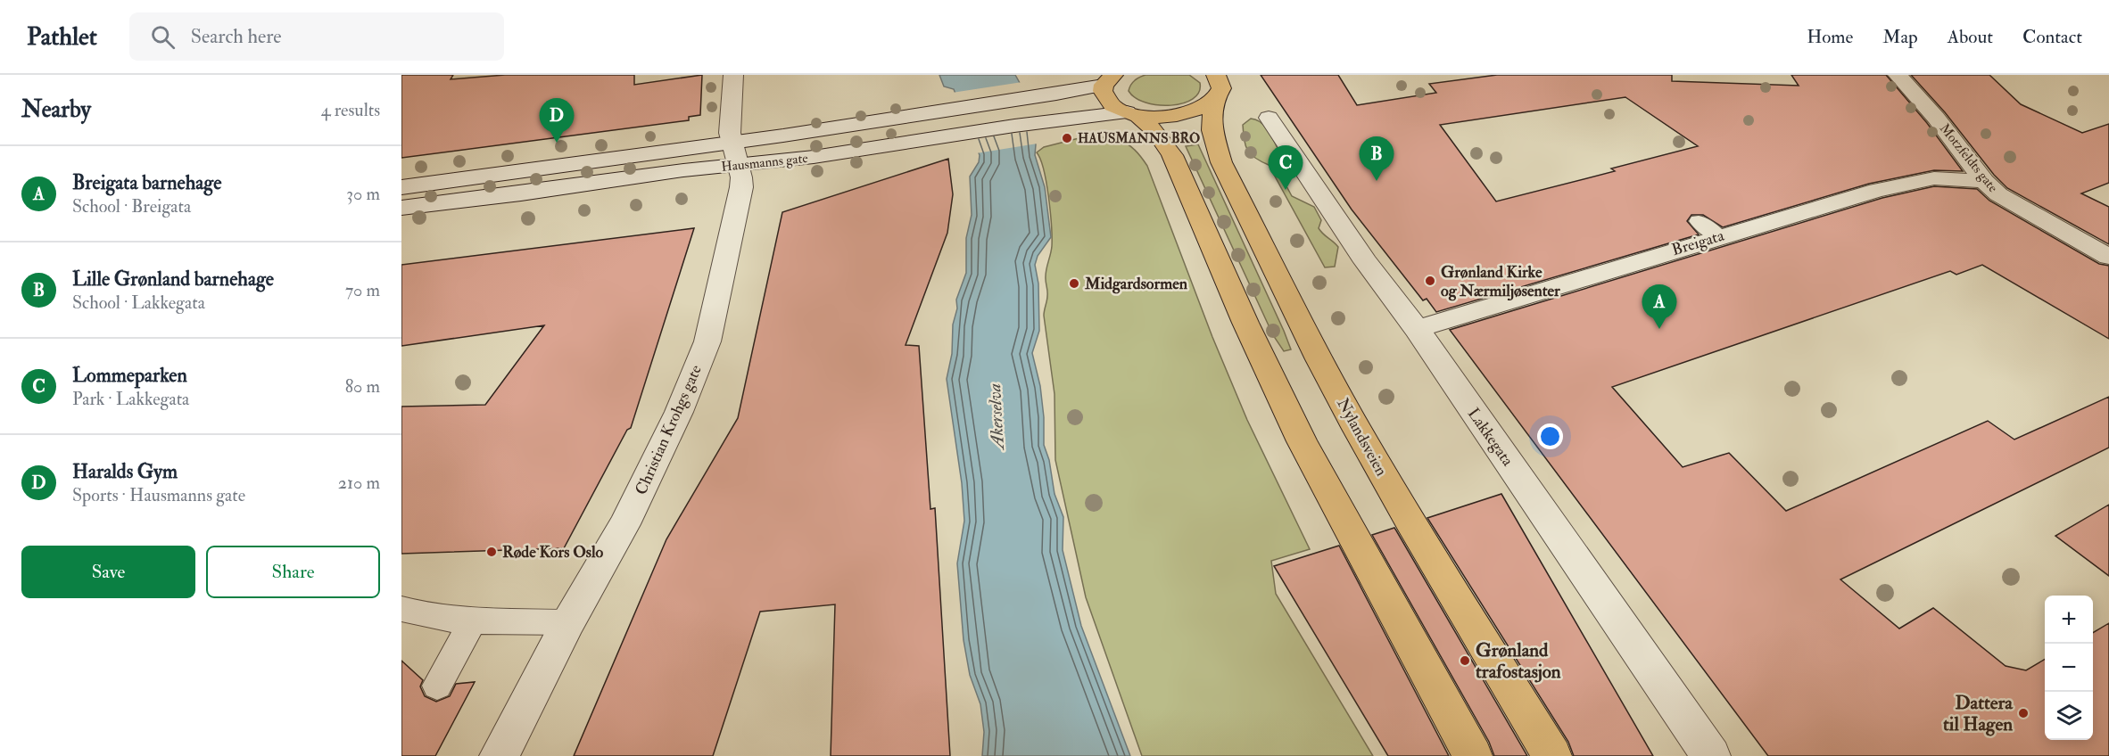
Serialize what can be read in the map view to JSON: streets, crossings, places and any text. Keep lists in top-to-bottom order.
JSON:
{
  "streets": {
    "main road": ["Nylandsveien"],
    "street": [
      "Motzfeldts gate",
      "Hausmanns gate",
      "Breigata",
      "Christian Krohgs gate",
      "Lakkegata"
    ]
  },
  "crossings": [
    ["Motzfeldts gate", "Breigata"],
    ["Hausmanns gate", "Christian Krohgs gate"],
    ["Hausmanns gate", "Nylandsveien"],
    ["Breigata", "Lakkegata"]
  ],
  "water": ["Akerselva"],
  "places": [
    "HAUSMANNS BRO",
    "Grønland Kirke og Nærmiljøsenter",
    "Midgardsormen",
    "Røde Kors Oslo",
    "Grønland trafostasjon",
    "Dattera til Hagen"
  ],
  "page": {
    "header": "Pathlet",
    "search": "Search here",
    "nav": [
      "Home",
      "Map",
      "About",
      "Contact"
    ],
    "heading": ["Nearby", "4 results"],
    "pins": [
      "D",
      "B",
      "C",
      "A"
    ],
    "list": [
      {
        "mark": "A",
        "name": "Breigata barnehage",
        "note": "School · Breigata",
        "value": "30 m"
      },
      {
        "mark": "B",
        "name": "Lille Grønland barnehage",
        "note": "School · Lakkegata",
        "value": "70 m"
      },
      {
        "mark": "C",
        "name": "Lommeparken",
        "note": "Park · Lakkegata",
        "value": "80 m"
      },
      {
        "mark": "D",
        "name": "Haralds Gym",
        "note": "Sports · Hausmanns gate",
        "value": "210 m"
      }
    ],
    "buttons": ["Save", "Share"],
    "map_buttons": ["+", "−"]
  }
}
